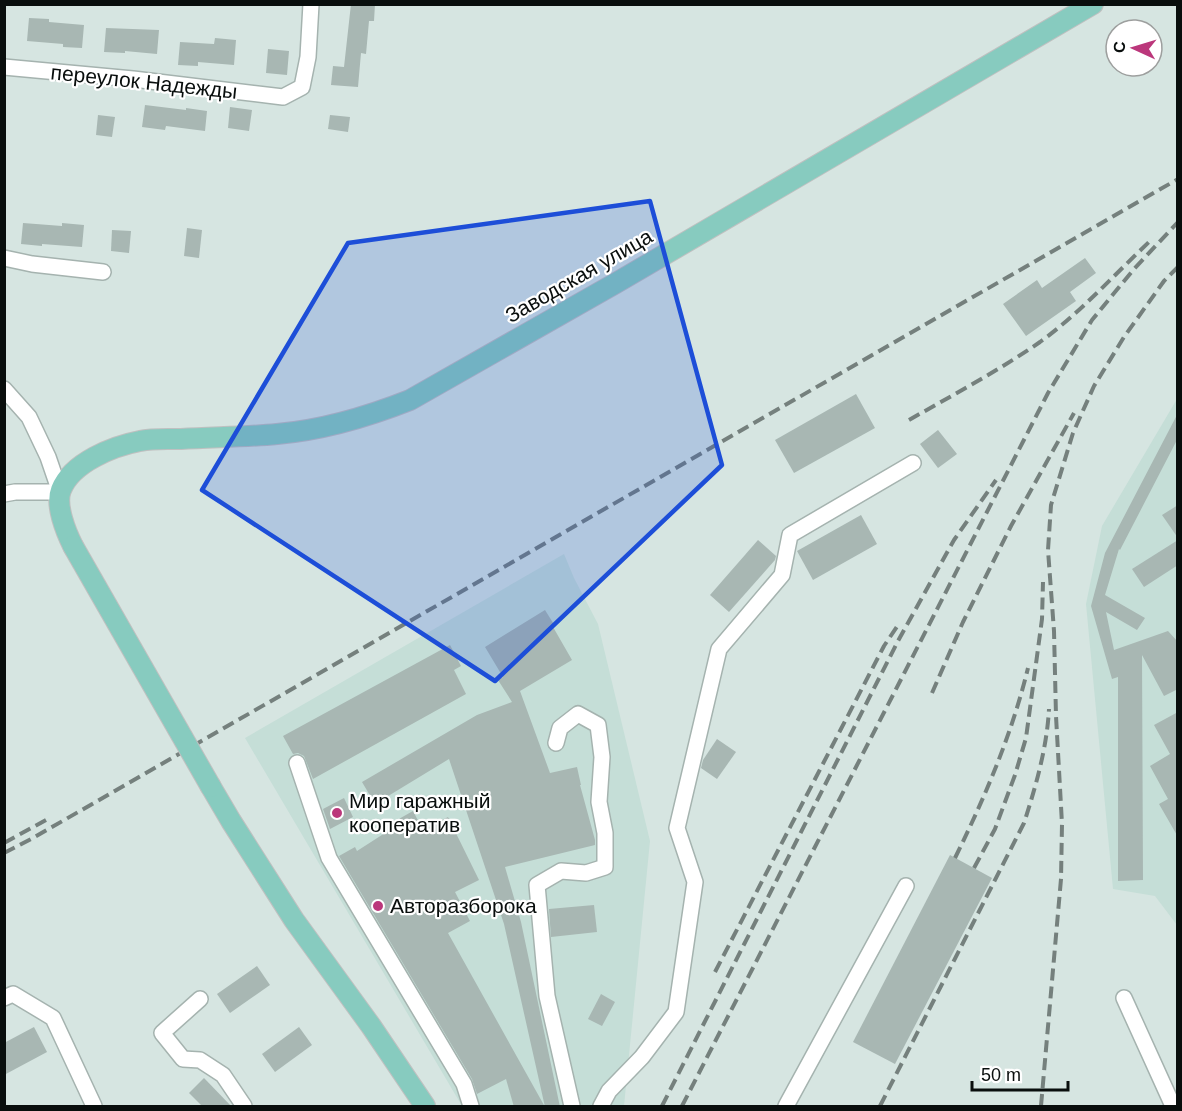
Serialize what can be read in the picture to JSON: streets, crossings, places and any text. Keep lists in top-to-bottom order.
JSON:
{
  "streets": {
    "main road": ["Заводская улица"],
    "street": ["переулок Надежды"]
  },
  "places": ["Мир гаражный кооператив", "Авторазборока"],
  "scale_bar": "50 m",
  "north": "left"
}
